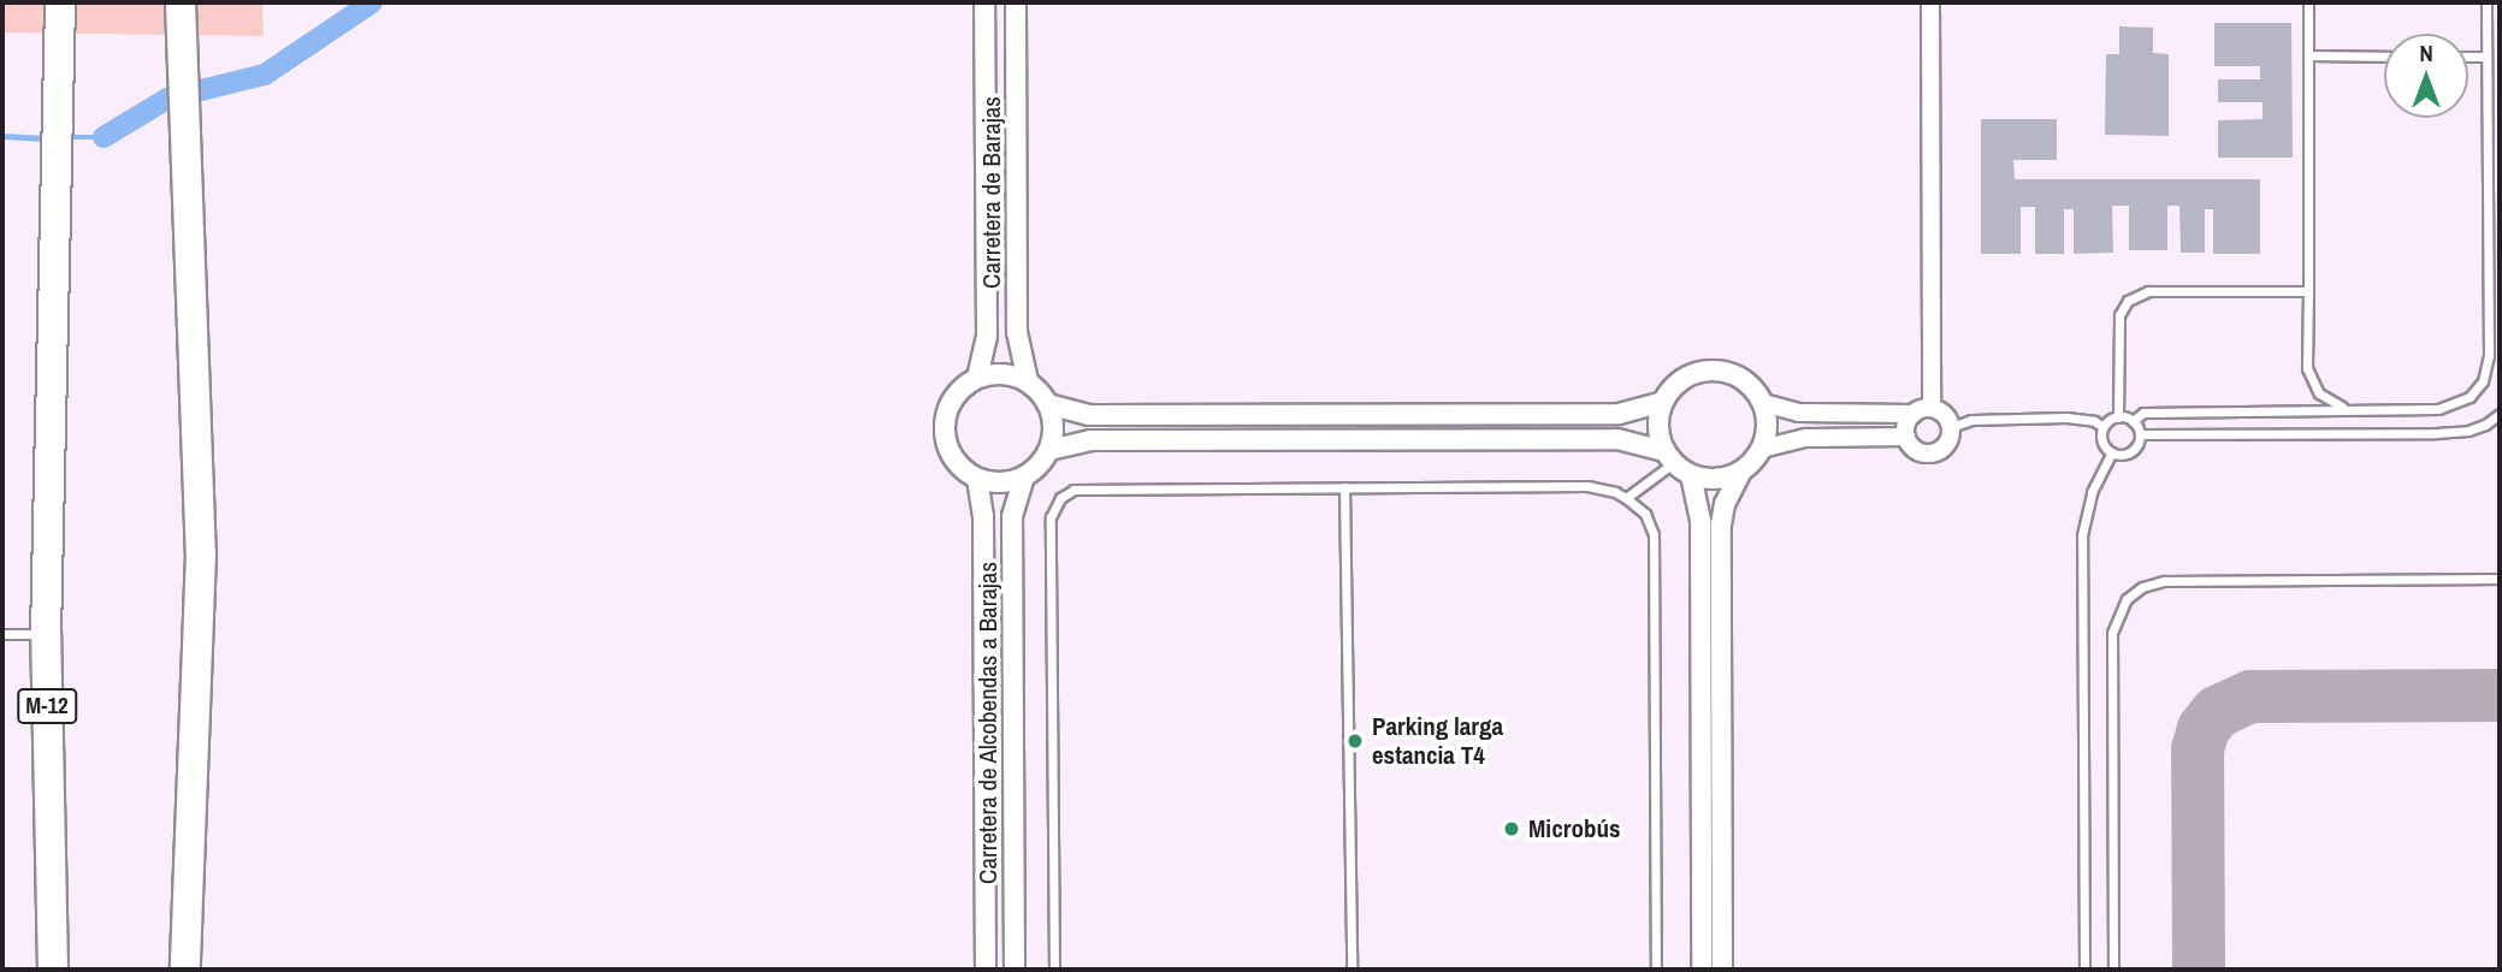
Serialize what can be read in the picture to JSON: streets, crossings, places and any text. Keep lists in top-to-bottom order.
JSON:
{
  "streets": {
    "highway": ["M-12"],
    "street": ["Carretera de Barajas", "Carretera de Alcobendas a Barajas"]
  },
  "crossings": [
    ["Carretera de Barajas", "Carretera de Alcobendas a Barajas"]
  ],
  "places": ["Parking larga estancia T4", "Microbús"],
  "north": "top"
}
